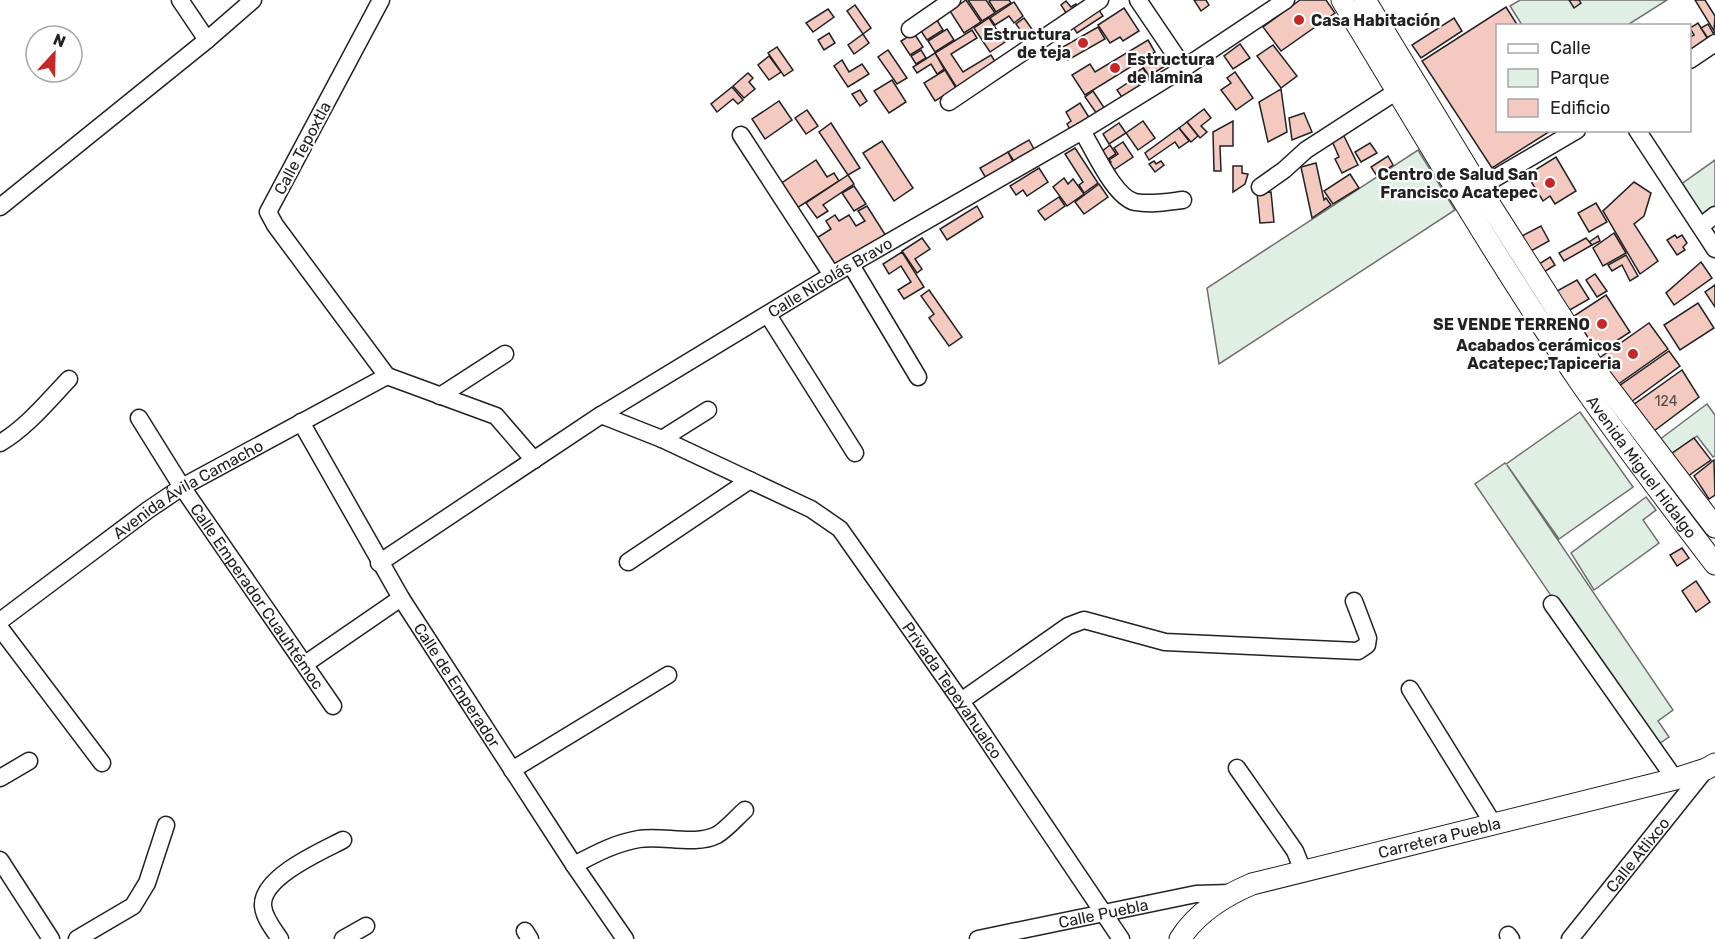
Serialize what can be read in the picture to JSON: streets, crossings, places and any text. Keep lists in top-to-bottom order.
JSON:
{
  "streets": {
    "main road": ["Avenida Miguel Hidalgo", "Carretera Puebla"],
    "street": [
      "Calle Tepoxtla",
      "Calle Nicolás Bravo",
      "Avenida Ávila Camacho",
      "Calle Emperador Cuauhtémoc",
      "Calle de Emperador",
      "Privada Tepeyahualco",
      "Calle Atlixco",
      "Calle Puebla"
    ]
  },
  "crossings": [
    ["Calle Tepoxtla", "Avenida Ávila Camacho"],
    ["Calle Nicolás Bravo", "Calle de Emperador"],
    ["Calle Nicolás Bravo", "Privada Tepeyahualco"],
    ["Avenida Ávila Camacho", "Calle Emperador Cuauhtémoc"],
    ["Avenida Ávila Camacho", "Calle de Emperador"],
    ["Privada Tepeyahualco", "Calle Puebla"],
    ["Carretera Puebla", "Calle Atlixco"],
    ["Carretera Puebla", "Calle Puebla"]
  ],
  "places": [
    "Casa Habitación",
    "Estructura de teja",
    "Estructura de lamina",
    "Centro de Salud San Francisco Acatepec",
    "SE VENDE TERRENO",
    "Acabados cerámicos Acatepec;Tapiceria"
  ],
  "house_numbers": ["124"],
  "legend": ["Calle", "Parque", "Edificio"],
  "north": "top"
}
